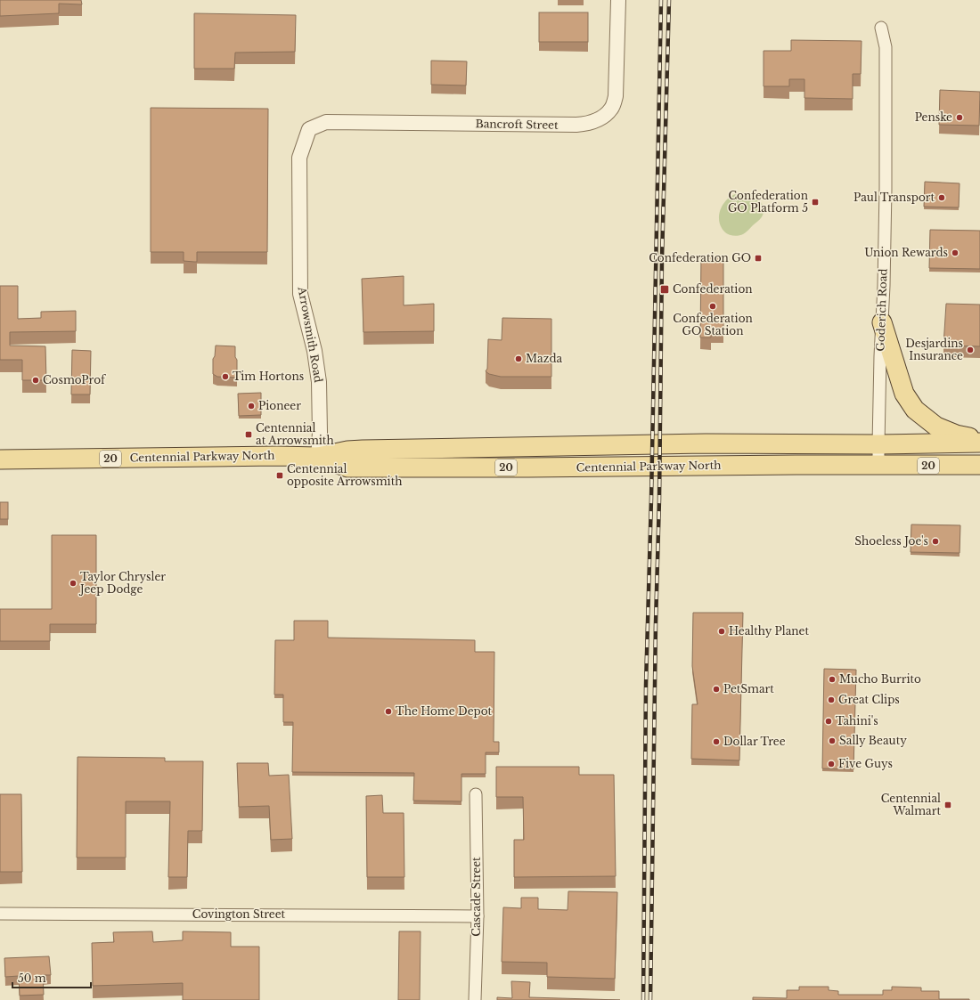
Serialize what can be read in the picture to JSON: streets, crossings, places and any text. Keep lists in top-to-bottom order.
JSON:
{
  "streets": {
    "main road": ["Centennial Parkway North", "20"],
    "street": [
      "Bancroft Street",
      "Goderich Road",
      "Arrowsmith Road",
      "Cascade Street",
      "Covington Street"
    ]
  },
  "crossings": [
    ["Bancroft Street", "Arrowsmith Road"],
    ["Goderich Road", "Centennial Parkway North"],
    ["Arrowsmith Road", "Centennial Parkway North"],
    ["Cascade Street", "Covington Street"]
  ],
  "places": {
    "other": [
      "Penske",
      "Paul Transport",
      "Union Rewards",
      "Confederation GO Station",
      "Desjardins Insurance",
      "Mazda",
      "Tim Hortons",
      "CosmoProf",
      "Pioneer",
      "Shoeless Joe's",
      "Taylor Chrysler Jeep Dodge",
      "Healthy Planet",
      "Mucho Burrito",
      "PetSmart",
      "Great Clips",
      "The Home Depot",
      "Tahini's",
      "Sally Beauty",
      "Dollar Tree",
      "Five Guys"
    ],
    "transit": [
      "Confederation GO Platform 5",
      "Confederation GO",
      "Confederation",
      "Centennial at Arrowsmith",
      "Centennial opposite Arrowsmith",
      "Centennial Walmart"
    ]
  },
  "scale_bar": "50 m"
}
